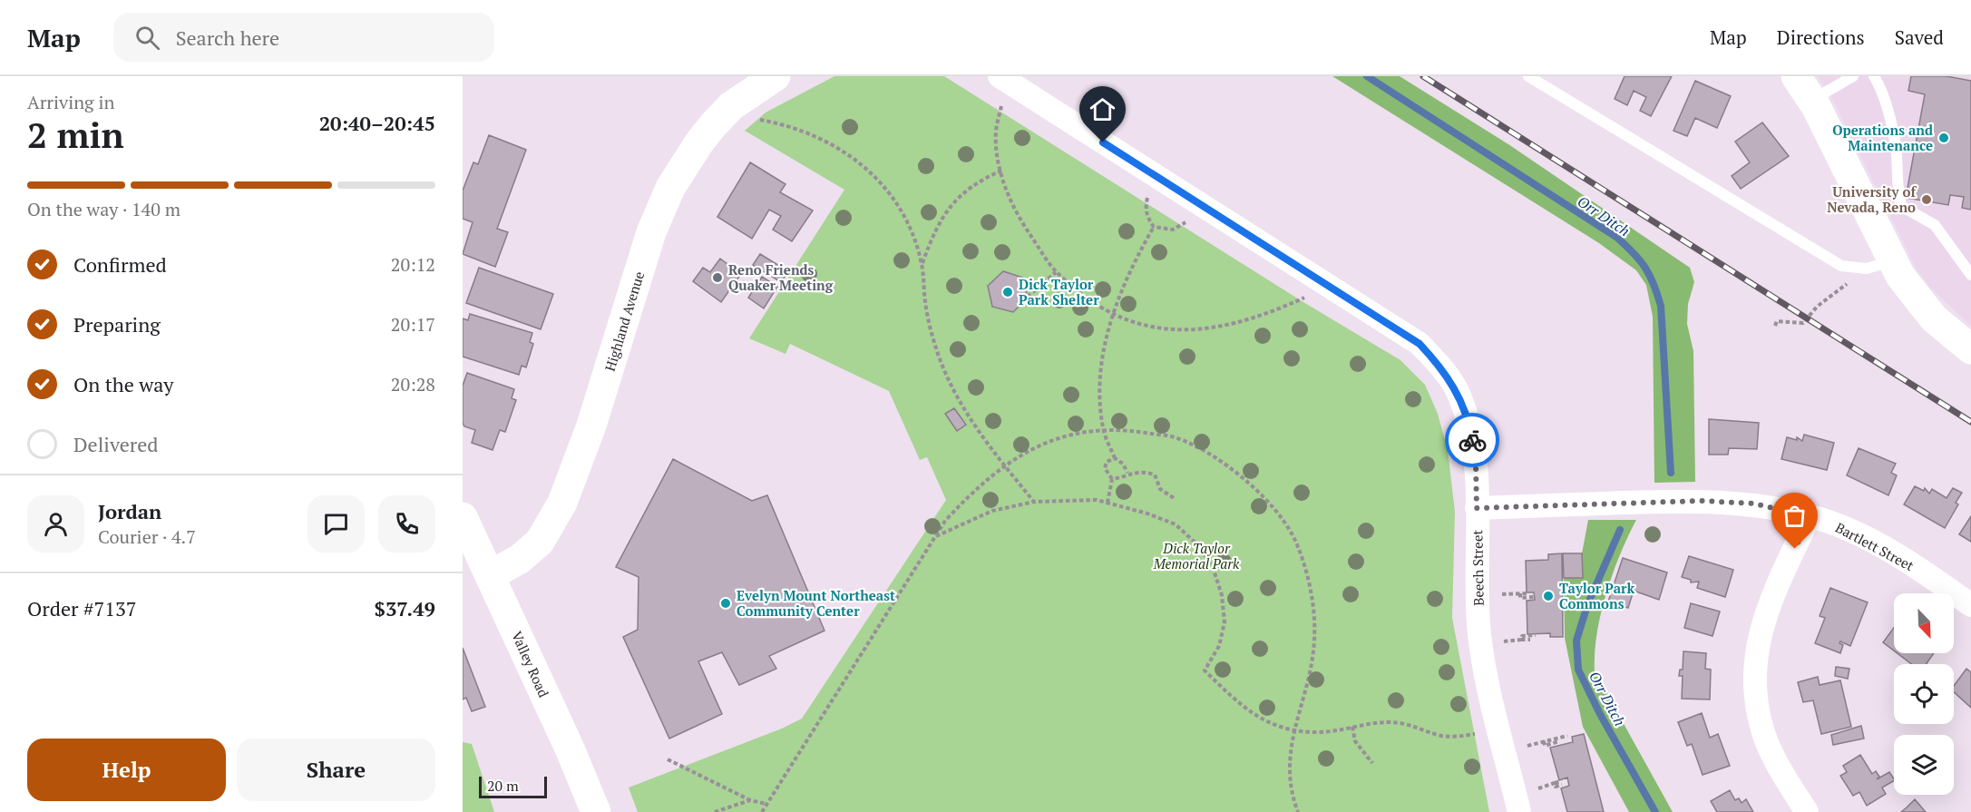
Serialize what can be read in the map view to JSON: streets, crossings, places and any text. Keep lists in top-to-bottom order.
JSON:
{
  "streets": {
    "street": [
      "Highland Avenue",
      "Bartlett Street",
      "Beech Street",
      "Valley Road"
    ]
  },
  "crossings": [
    ["Highland Avenue", "Valley Road"],
    ["Bartlett Street", "Beech Street"]
  ],
  "water": ["Orr Ditch"],
  "parks": ["Dick Taylor Memorial Park"],
  "places": [
    "Operations and Maintenance",
    "University of Nevada, Reno",
    "Reno Friends Quaker Meeting",
    "Dick Taylor Park Shelter",
    "Taylor Park Commons",
    "Evelyn Mount Northeast Community Center"
  ],
  "scale_bar": "20 m",
  "north": "bottom right",
  "page": {
    "header": "Map",
    "search": "Search here",
    "nav": ["Map", "Directions", "Saved"],
    "heading": ["2 min", "Arriving in", "20:40–20:45"],
    "panel": [
      "Jordan",
      "Courier · 4.7",
      "Order #7137",
      "$37.49"
    ],
    "bar": "On the way · 140 m",
    "list": [
      ["Confirmed", "20:12"],
      ["Preparing", "20:17"],
      ["On the way", "20:28"],
      "Delivered"
    ],
    "buttons": ["Help", "Share"],
    "scale": "20 m"
  }
}
